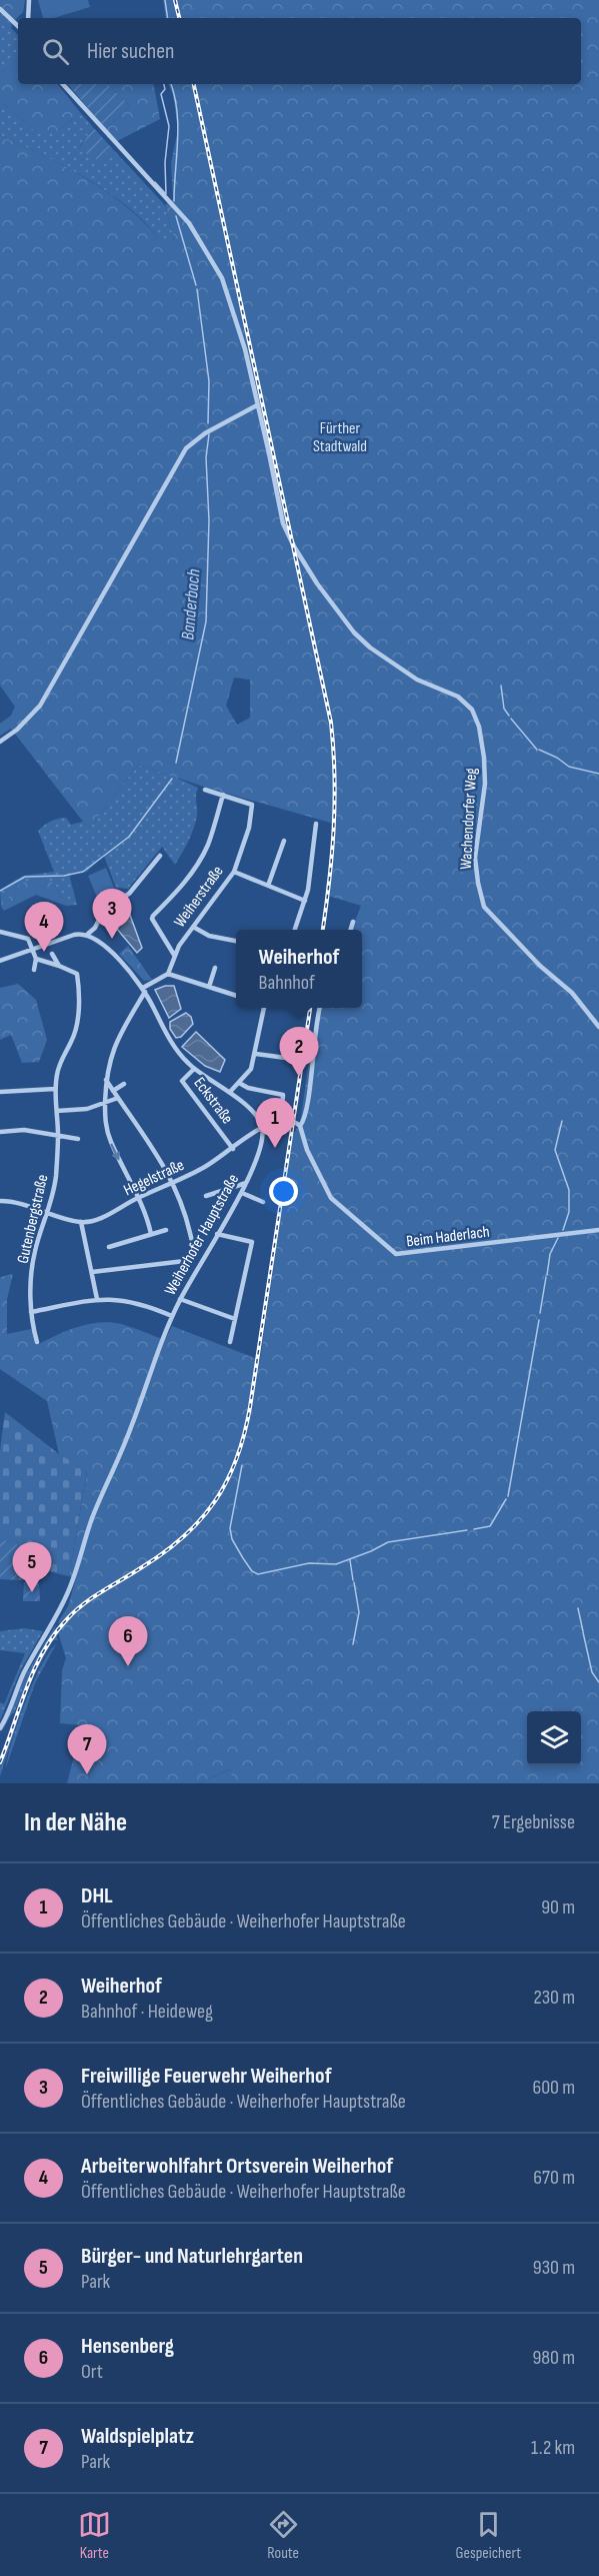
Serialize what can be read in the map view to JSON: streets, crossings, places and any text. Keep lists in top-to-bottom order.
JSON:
{
  "streets": {
    "street": [
      "Wachendorfer Weg",
      "Weiherstraße",
      "Eckstraße",
      "Hegelstraße",
      "Gutenbergstraße",
      "Weiherhofer Hauptstraße",
      "Beim Haderlach"
    ]
  },
  "crossings": [
    ["Eckstraße", "Hegelstraße"],
    ["Hegelstraße", "Weiherhofer Hauptstraße"]
  ],
  "water": ["Banderbach"],
  "parks": ["Fürther Stadtwald"],
  "page": {
    "search": "Hier suchen",
    "pins": [
      "3",
      "4",
      "2",
      "1",
      "5",
      "6",
      "7"
    ],
    "popup": ["Weiherhof", "Bahnhof"],
    "heading": ["In der Nähe", "7 Ergebnisse"],
    "list": [
      {
        "mark": "1",
        "name": "DHL",
        "note": "Öffentliches Gebäude · Weiherhofer Hauptstraße",
        "value": "90 m"
      },
      {
        "mark": "2",
        "name": "Weiherhof",
        "note": "Bahnhof · Heideweg",
        "value": "230 m"
      },
      {
        "mark": "3",
        "name": "Freiwillige Feuerwehr Weiherhof",
        "note": "Öffentliches Gebäude · Weiherhofer Hauptstraße",
        "value": "600 m"
      },
      {
        "mark": "4",
        "name": "Arbeiterwohlfahrt Ortsverein Weiherhof",
        "note": "Öffentliches Gebäude · Weiherhofer Hauptstraße",
        "value": "670 m"
      },
      {
        "mark": "5",
        "name": "Bürger- und Naturlehrgarten",
        "note": "Park",
        "value": "930 m"
      },
      {
        "mark": "6",
        "name": "Hensenberg",
        "note": "Ort",
        "value": "980 m"
      },
      {
        "mark": "7",
        "name": "Waldspielplatz",
        "note": "Park",
        "value": "1.2 km"
      }
    ],
    "nav": ["Karte", "Route", "Gespeichert"]
  }
}
